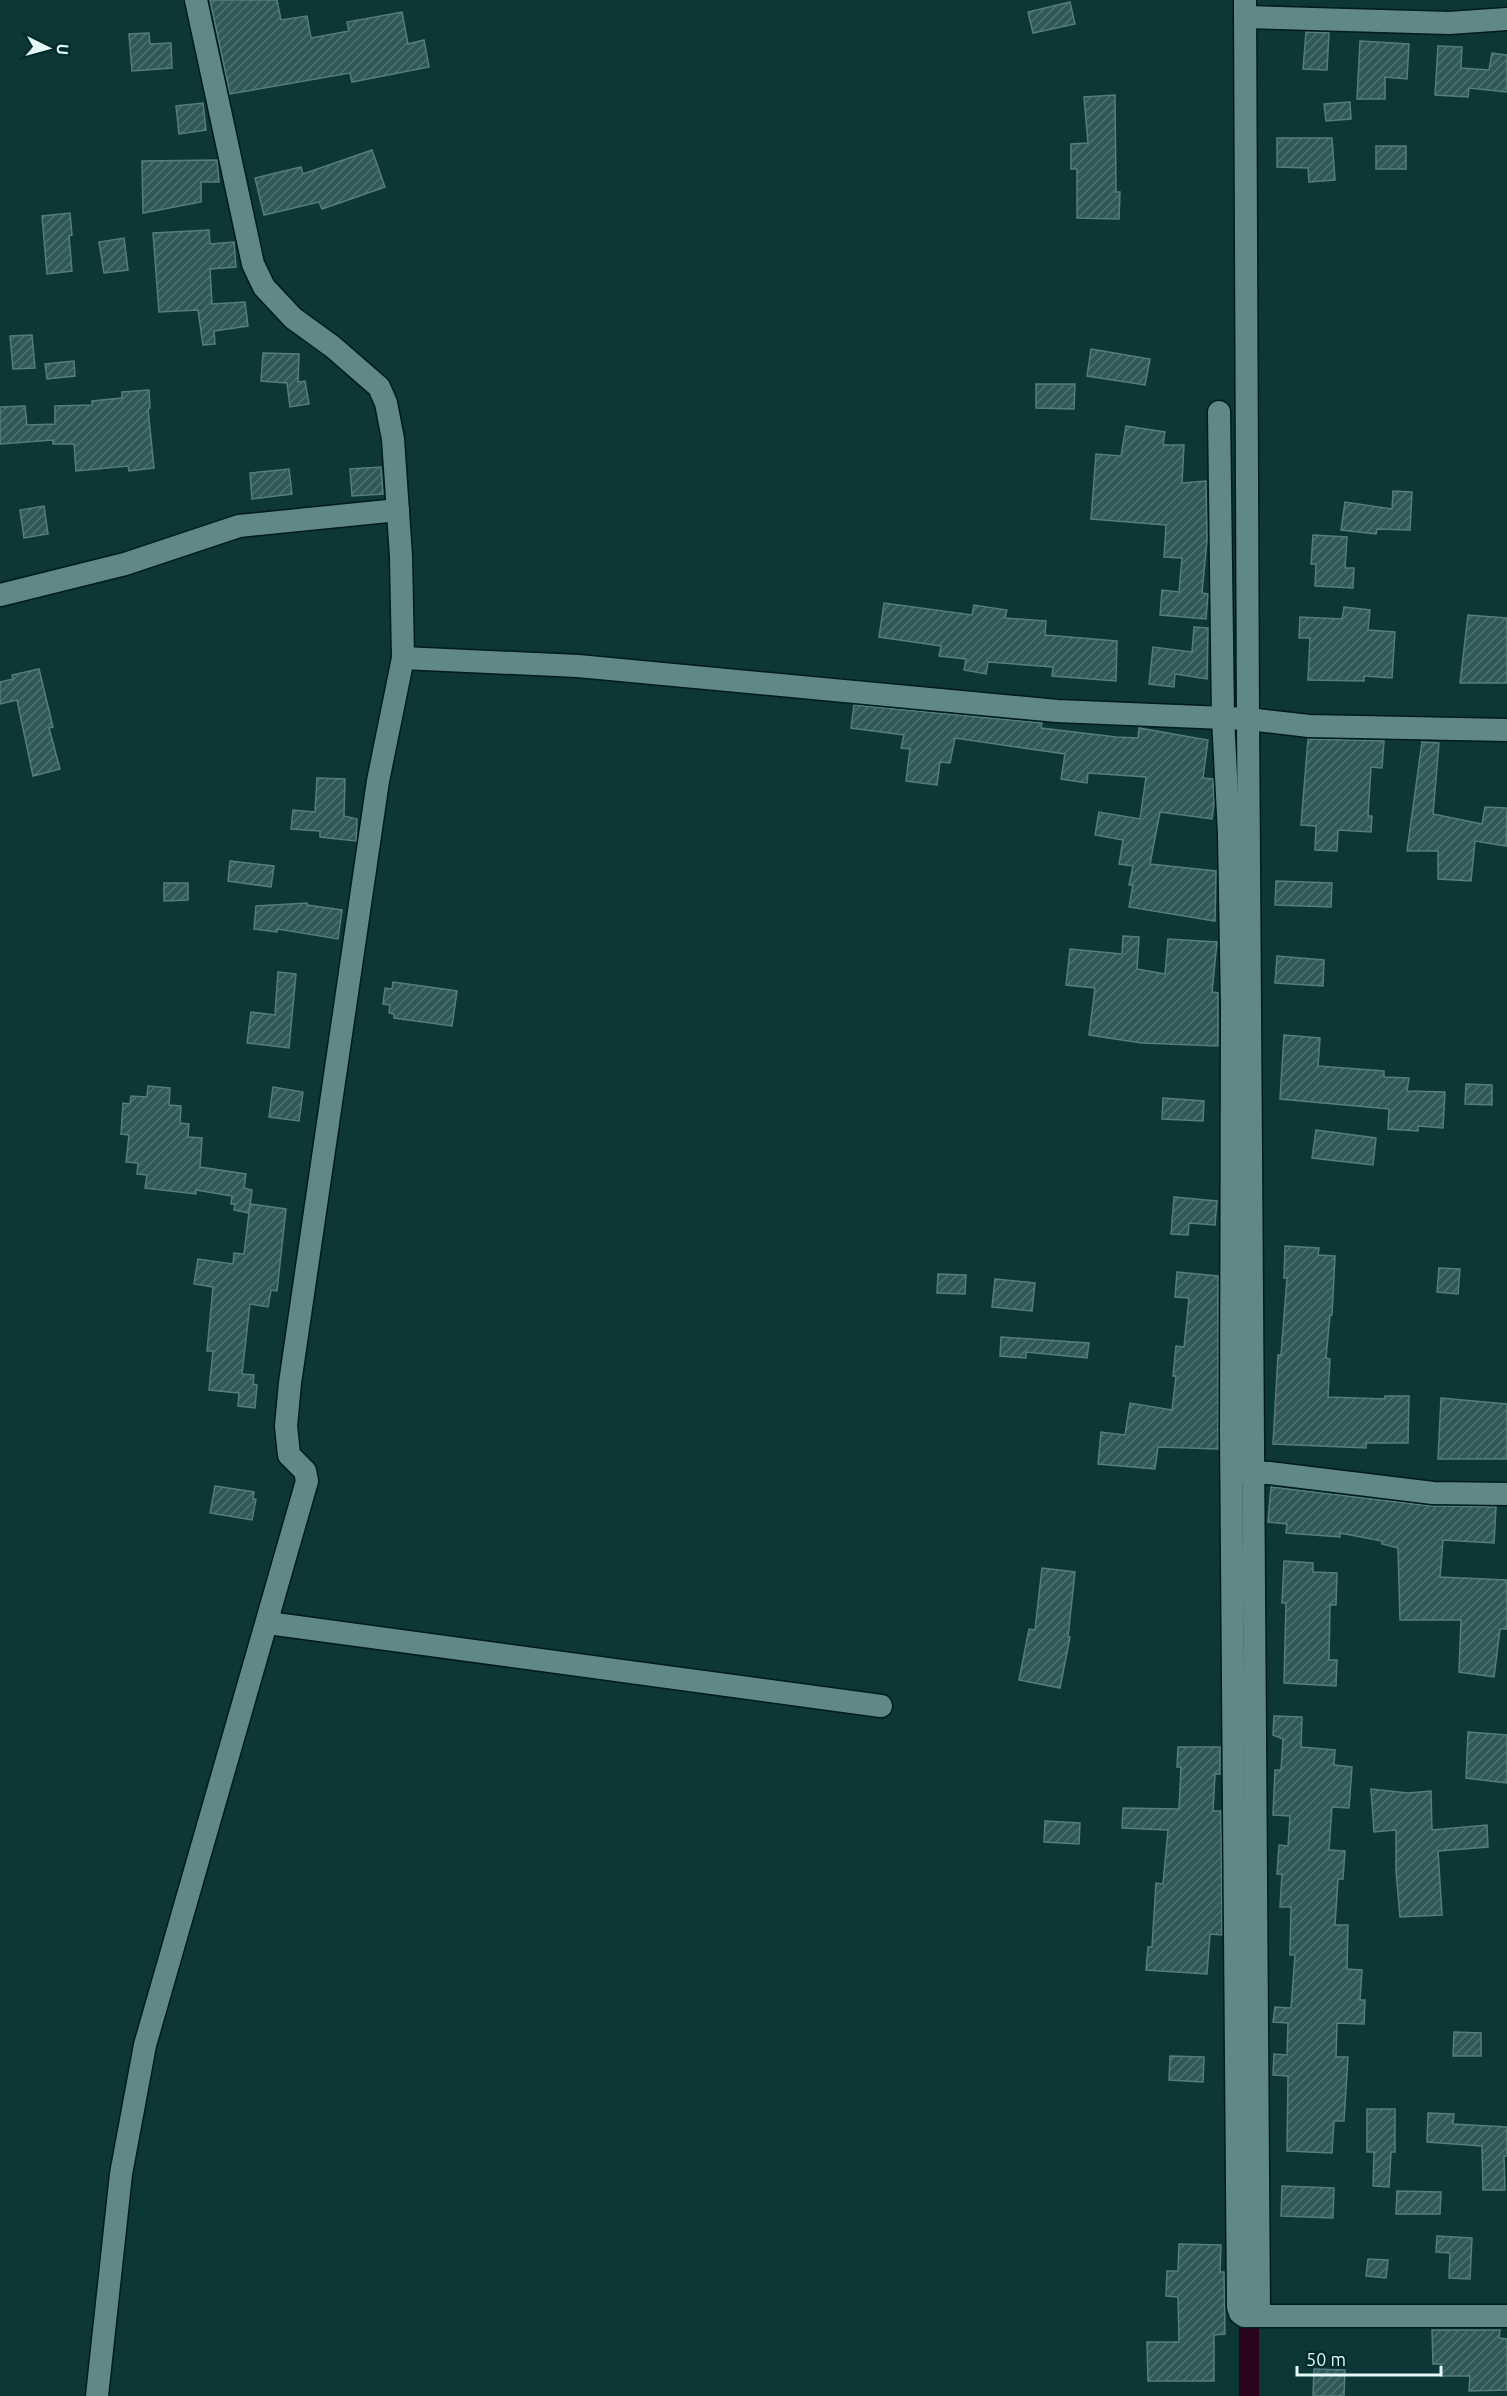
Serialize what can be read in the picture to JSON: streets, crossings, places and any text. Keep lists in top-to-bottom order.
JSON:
{
  "scale_bar": "50 m",
  "north": "right"
}
